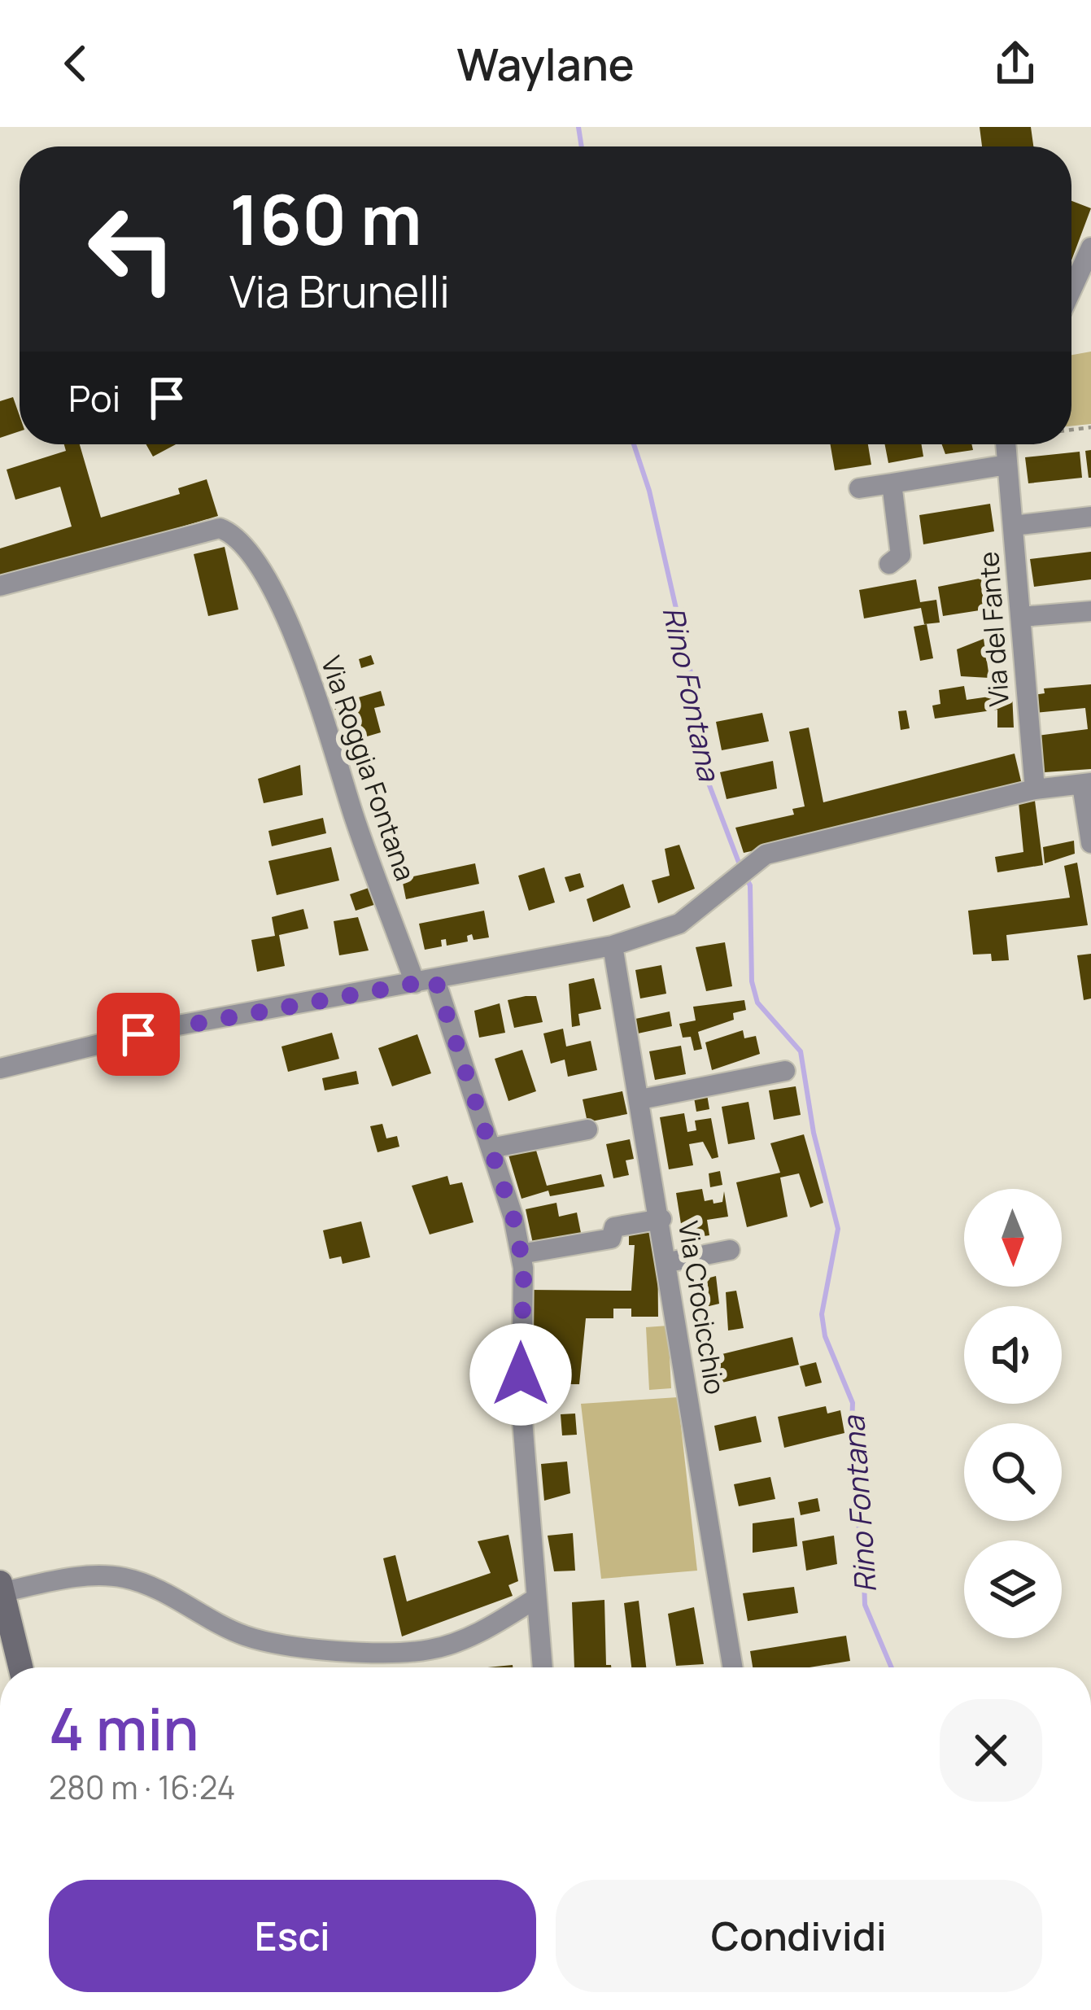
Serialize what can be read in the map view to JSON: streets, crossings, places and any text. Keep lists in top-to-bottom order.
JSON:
{
  "streets": {
    "street": ["Via del Fante", "Via Roggia Fontana", "Via Crocicchio"]
  },
  "water": ["Rino Fontana"],
  "north": "bottom",
  "page": {
    "header": "Waylane",
    "turn": ["160 m", "Via Brunelli"],
    "then": "Poi",
    "heading": ["4 min", "280 m · 16:24"],
    "buttons": ["Esci", "Condividi"]
  }
}
